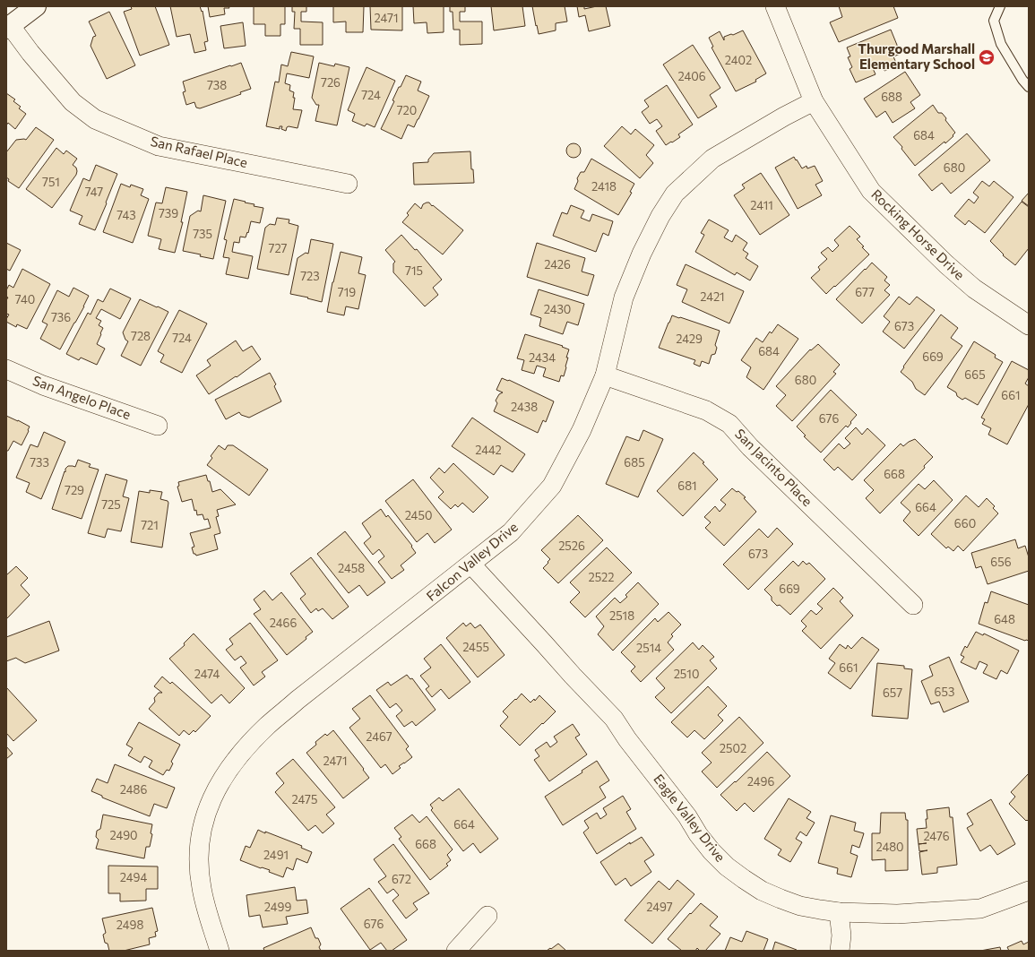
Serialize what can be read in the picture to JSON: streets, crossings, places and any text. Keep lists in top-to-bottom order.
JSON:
{
  "streets": {
    "street": [
      "San Rafael Place",
      "Rocking Horse Drive",
      "San Angelo Place",
      "San Jacinto Place",
      "Falcon Valley Drive",
      "Eagle Valley Drive"
    ]
  },
  "crossings": [
    ["Rocking Horse Drive", "Falcon Valley Drive"],
    ["San Jacinto Place", "Falcon Valley Drive"],
    ["Falcon Valley Drive", "Eagle Valley Drive"]
  ],
  "places": {
    "school or university": ["Thurgood Marshall Elementary School"]
  },
  "house_numbers": [
    "2471",
    "2402",
    "2406",
    "726",
    "738",
    "724",
    "688",
    "720",
    "684",
    "680",
    "751",
    "2418",
    "747",
    "2411",
    "739",
    "743",
    "735",
    "727",
    "2426",
    "715",
    "723",
    "719",
    "677",
    "2421",
    "740",
    "2430",
    "736",
    "673",
    "728",
    "724",
    "2429",
    "684",
    "669",
    "2434",
    "665",
    "680",
    "661",
    "2438",
    "676",
    "2442",
    "733",
    "685",
    "668",
    "681",
    "729",
    "725",
    "664",
    "2450",
    "660",
    "721",
    "2526",
    "673",
    "656",
    "2458",
    "2522",
    "669",
    "2518",
    "648",
    "2466",
    "2455",
    "2514",
    "661",
    "2474",
    "2510",
    "653",
    "657",
    "2467",
    "2502",
    "2471",
    "2496",
    "2486",
    "2475",
    "664",
    "2490",
    "2476",
    "668",
    "2480",
    "2491",
    "2494",
    "672",
    "2499",
    "2497",
    "676",
    "2498"
  ]
}
